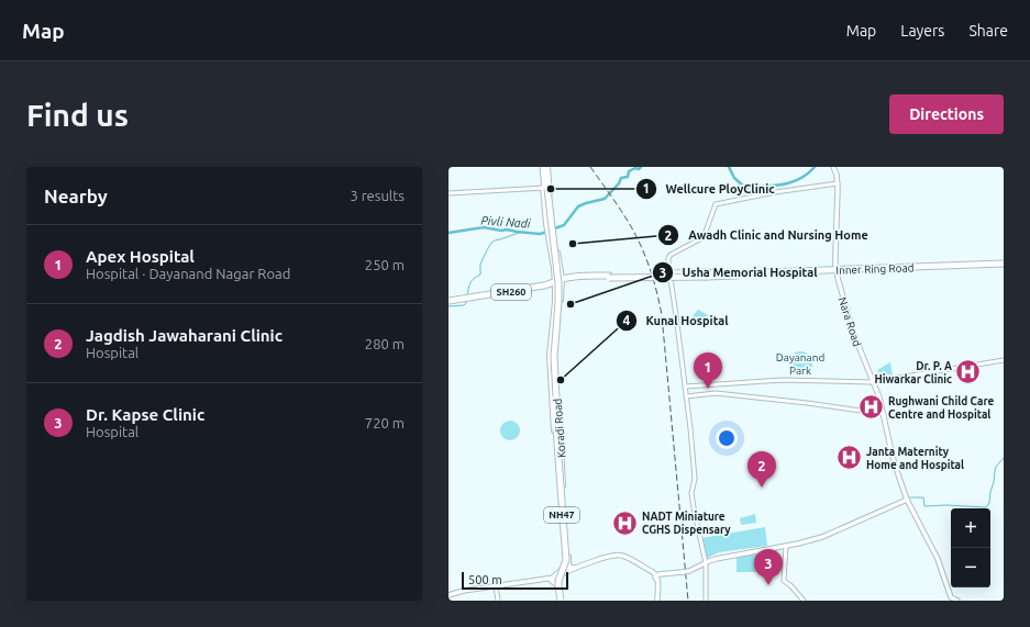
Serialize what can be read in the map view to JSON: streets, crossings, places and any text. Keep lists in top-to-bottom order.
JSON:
{
  "streets": {
    "highway": ["Inner Ring Road", "SH260", "NH47"],
    "main road": ["Nara Road", "Koradi Road"]
  },
  "crossings": [
    ["Inner Ring Road", "SH260"],
    ["Inner Ring Road", "Nara Road"],
    ["Inner Ring Road", "Koradi Road"],
    ["SH260", "Koradi Road"],
    ["Koradi Road", "NH47"]
  ],
  "water": ["Pivli Nadi"],
  "parks": ["Dayanand Park"],
  "places": {
    "other": [
      "Wellcure PloyClinic",
      "Awadh Clinic and Nursing Home",
      "Usha Memorial Hospital",
      "Kunal Hospital"
    ],
    "hospital": [
      "Dr. P. A Hiwarkar Clinic",
      "Rughwani Child Care Centre and Hospital",
      "Janta Maternity Home and Hospital",
      "NADT Miniature CGHS Dispensary"
    ]
  },
  "scale_bar": "500 m",
  "page": {
    "header": "Map",
    "nav": ["Map", "Layers", "Share"],
    "buttons": "Directions",
    "title": "Find us",
    "heading": ["Nearby", "3 results"],
    "list": [
      {
        "mark": "1",
        "name": "Apex Hospital",
        "note": "Hospital · Dayanand Nagar Road",
        "value": "250 m"
      },
      {
        "mark": "2",
        "name": "Jagdish Jawaharani Clinic",
        "note": "Hospital",
        "value": "280 m"
      },
      {
        "mark": "3",
        "name": "Dr. Kapse Clinic",
        "note": "Hospital",
        "value": "720 m"
      }
    ],
    "pins": ["1", "2", "3"],
    "map_buttons": ["+", "−"],
    "scale": "500 m"
  }
}
